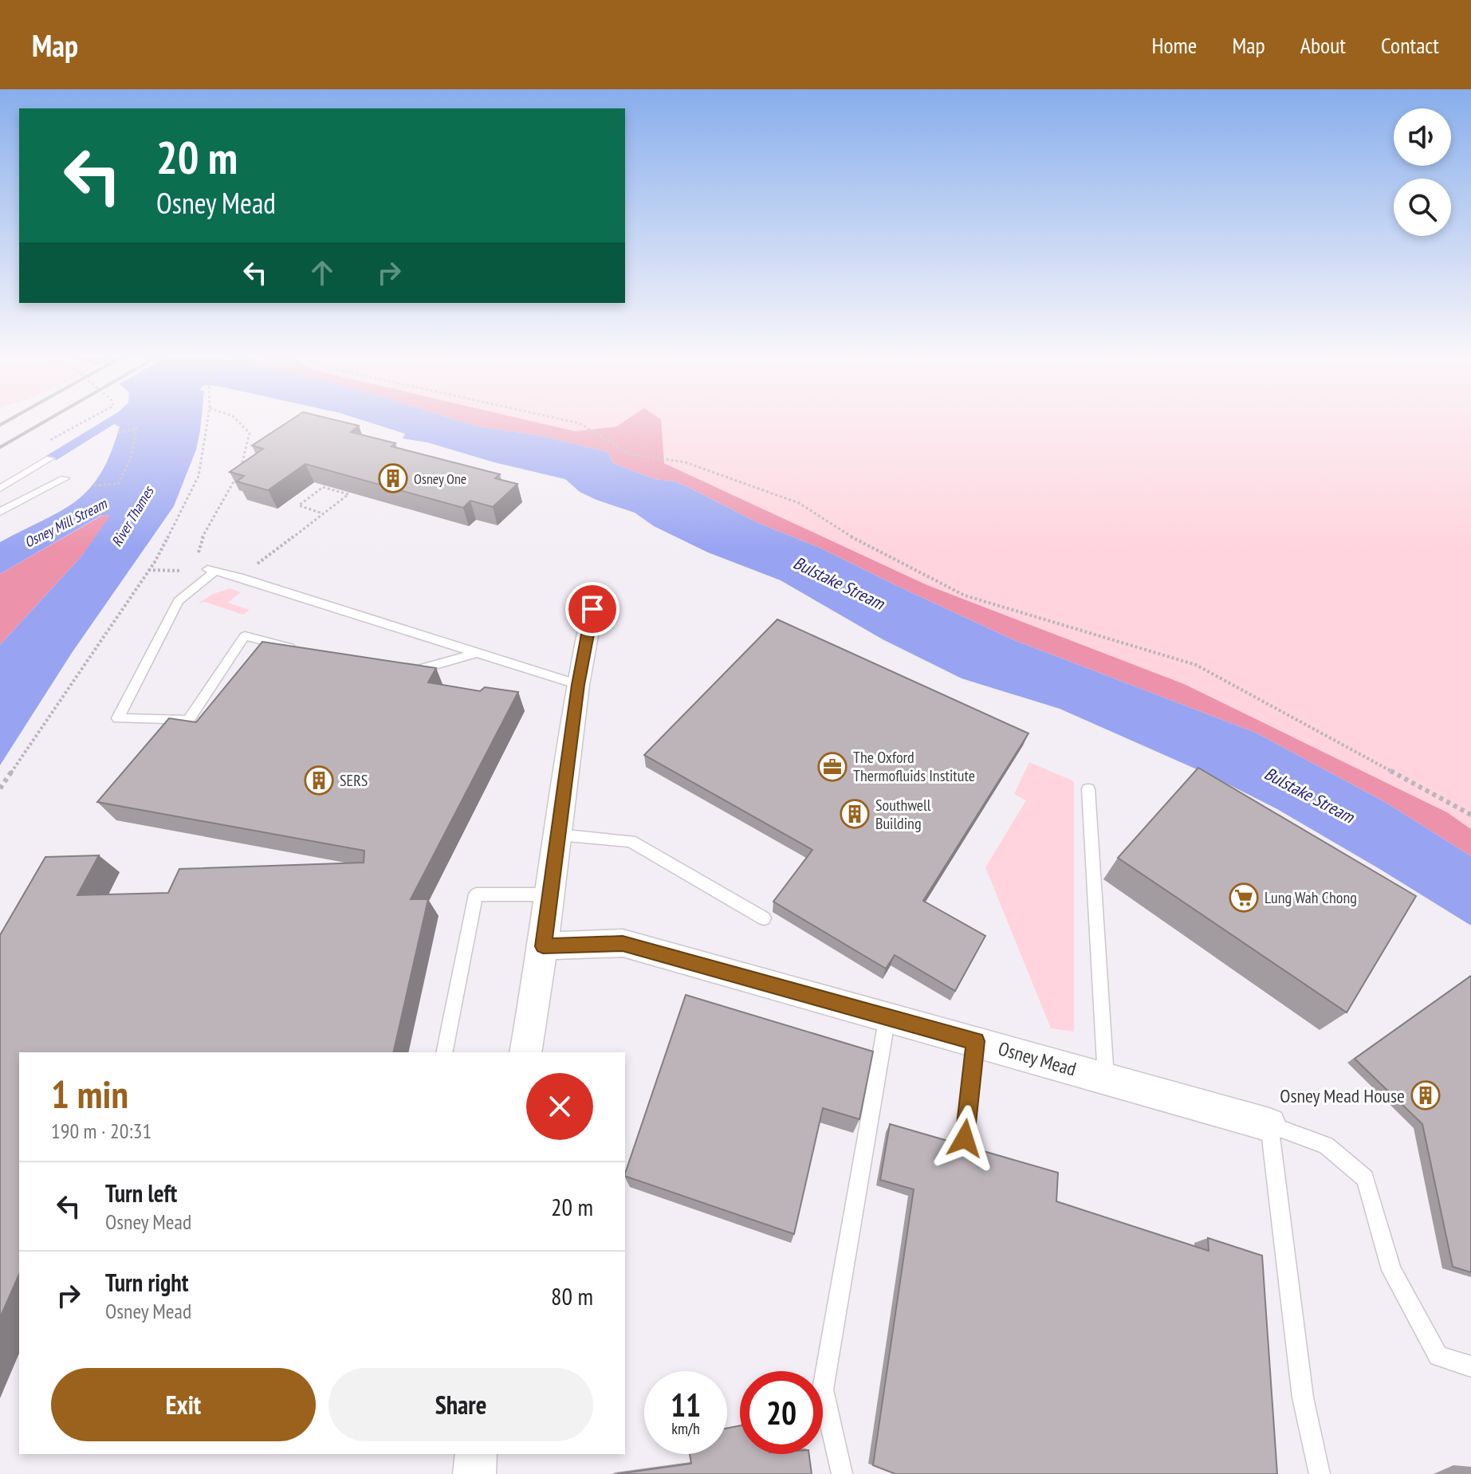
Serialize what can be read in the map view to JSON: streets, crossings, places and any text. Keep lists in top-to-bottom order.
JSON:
{
  "streets": {
    "street": ["Osney Mead"]
  },
  "water": ["River Thames", "Osney Mill Stream", "Bulstake Stream"],
  "places": {
    "building": [
      "Osney One",
      "SERS",
      "Southwell Building",
      "Osney Mead House"
    ],
    "office": ["The Oxford Thermofluids Institute"],
    "supermarket": ["Lung Wah Chong"]
  },
  "page": {
    "header": "Map",
    "nav": [
      "Home",
      "Map",
      "About",
      "Contact"
    ],
    "turn": ["20 m", "Osney Mead"],
    "heading": ["1 min", "190 m · 20:31"],
    "list": [
      {
        "name": "Turn left",
        "note": "Osney Mead",
        "value": "20 m"
      },
      {
        "name": "Turn right",
        "note": "Osney Mead",
        "value": "80 m"
      }
    ],
    "buttons": ["Exit", "Share"],
    "speed": "11 km/h",
    "limit": "20"
  }
}
